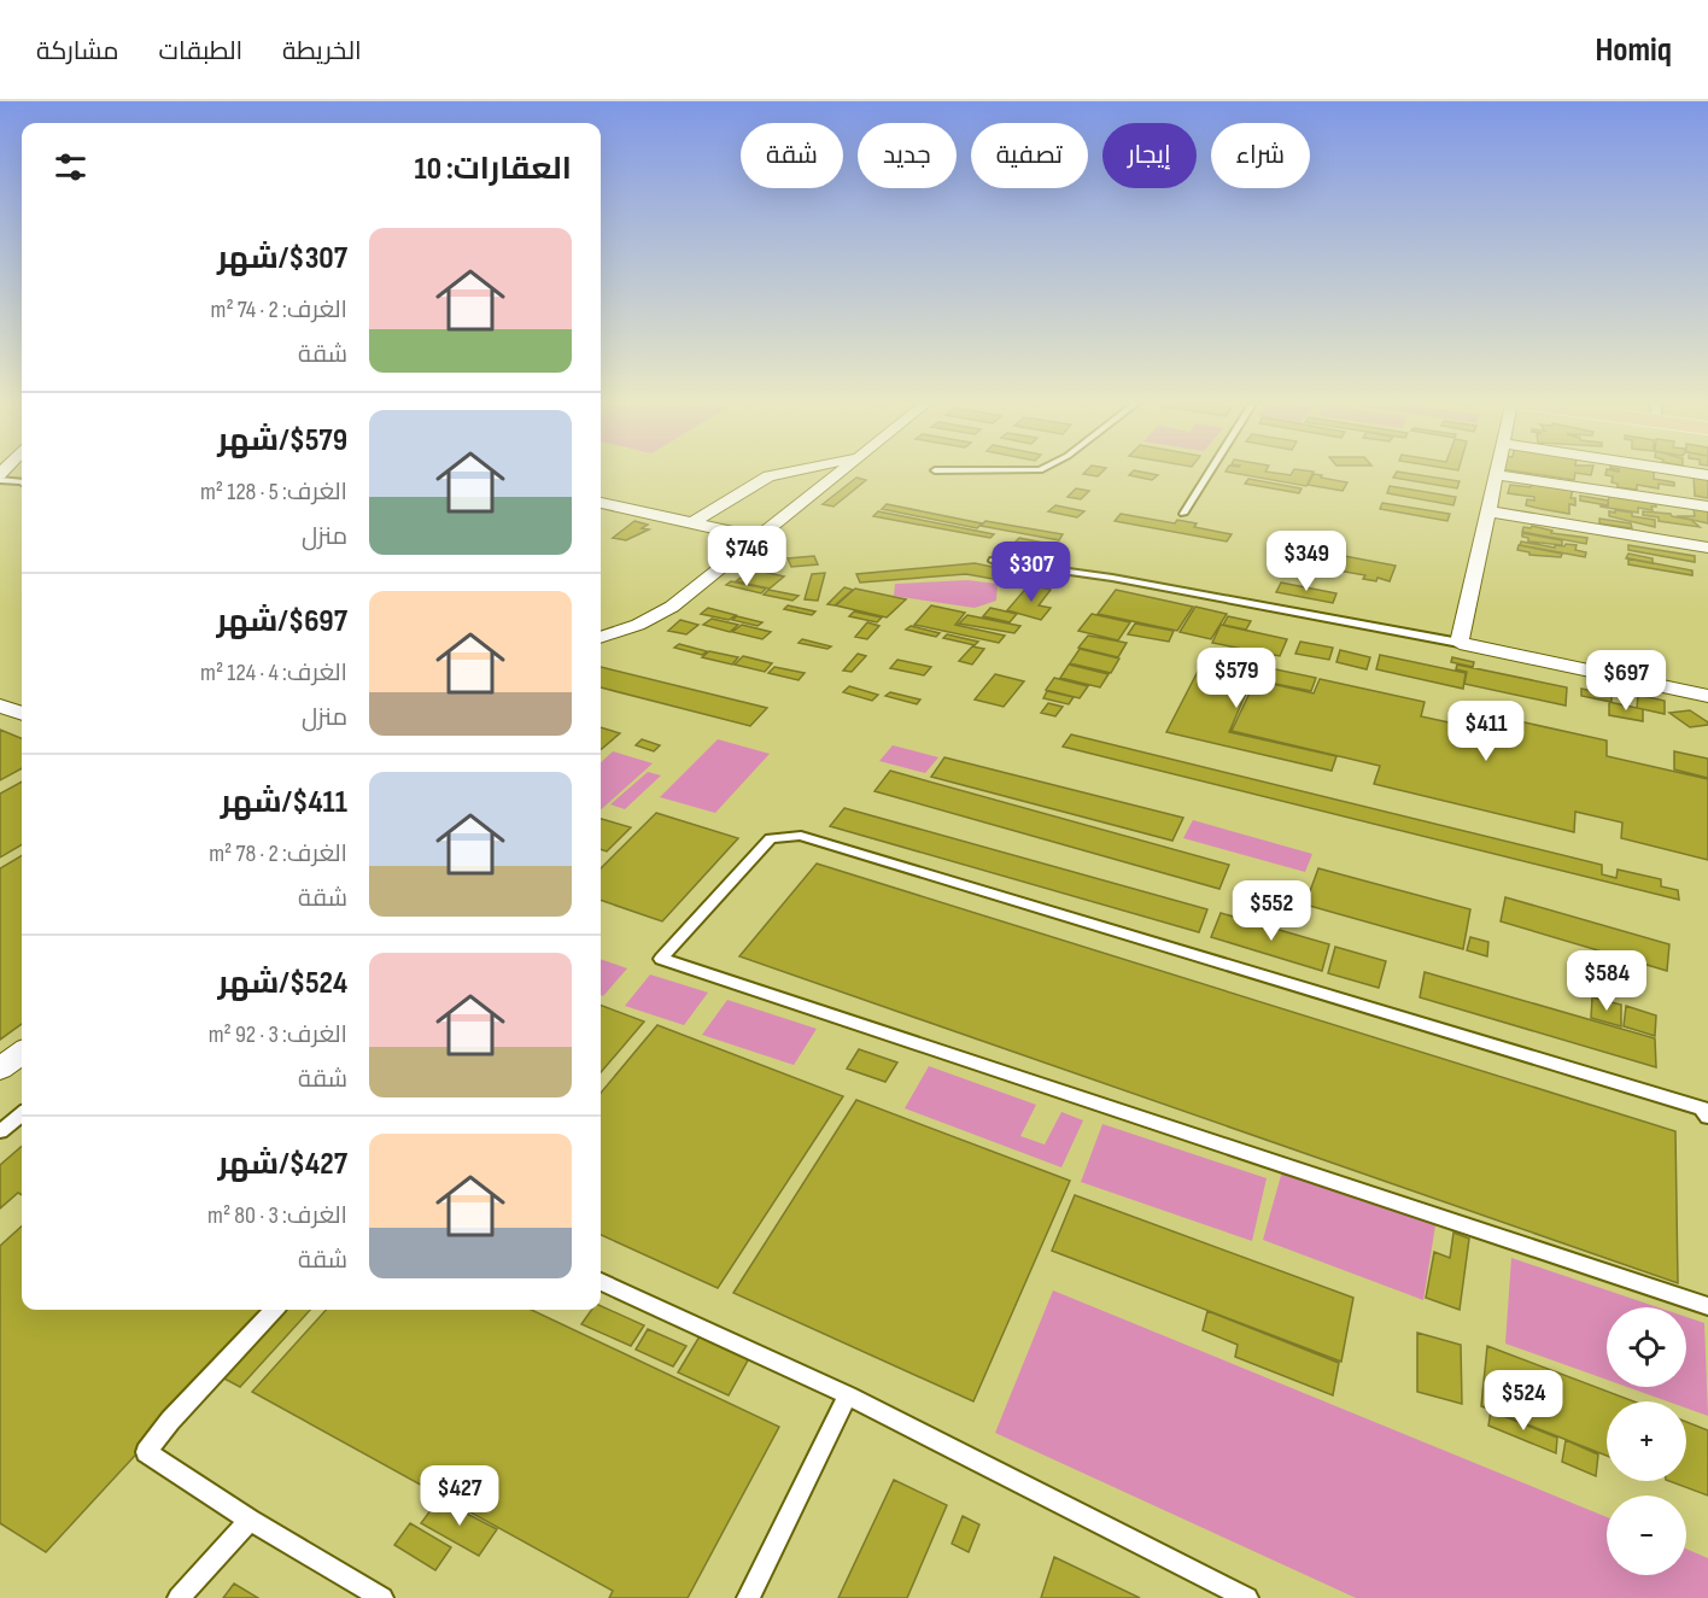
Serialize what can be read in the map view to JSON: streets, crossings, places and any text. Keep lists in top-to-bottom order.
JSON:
{
  "page": {
    "header": "Homiq",
    "nav": ["الخريطة", "الطبقات", "مشاركة"],
    "chip": [
      "شراء",
      "إيجار",
      "تصفية",
      "جديد",
      "شقة"
    ],
    "heading": "العقارات: 10",
    "list": [
      {
        "name": "$307/شهر",
        "note": "الغرف: 2 · 74 m² · شقة"
      },
      {
        "name": "$579/شهر",
        "note": "الغرف: 5 · 128 m² · منزل"
      },
      {
        "name": "$697/شهر",
        "note": "الغرف: 4 · 124 m² · منزل"
      },
      {
        "name": "$411/شهر",
        "note": "الغرف: 2 · 78 m² · شقة"
      },
      {
        "name": "$524/شهر",
        "note": "الغرف: 3 · 92 m² · شقة"
      },
      {
        "name": "$427/شهر",
        "note": "الغرف: 3 · 80 m² · شقة"
      }
    ],
    "price": [
      "$746",
      "$349",
      "$307",
      "$579",
      "$697",
      "$411",
      "$552",
      "$584",
      "$524",
      "$427"
    ],
    "map_buttons": ["+", "−"]
  }
}
